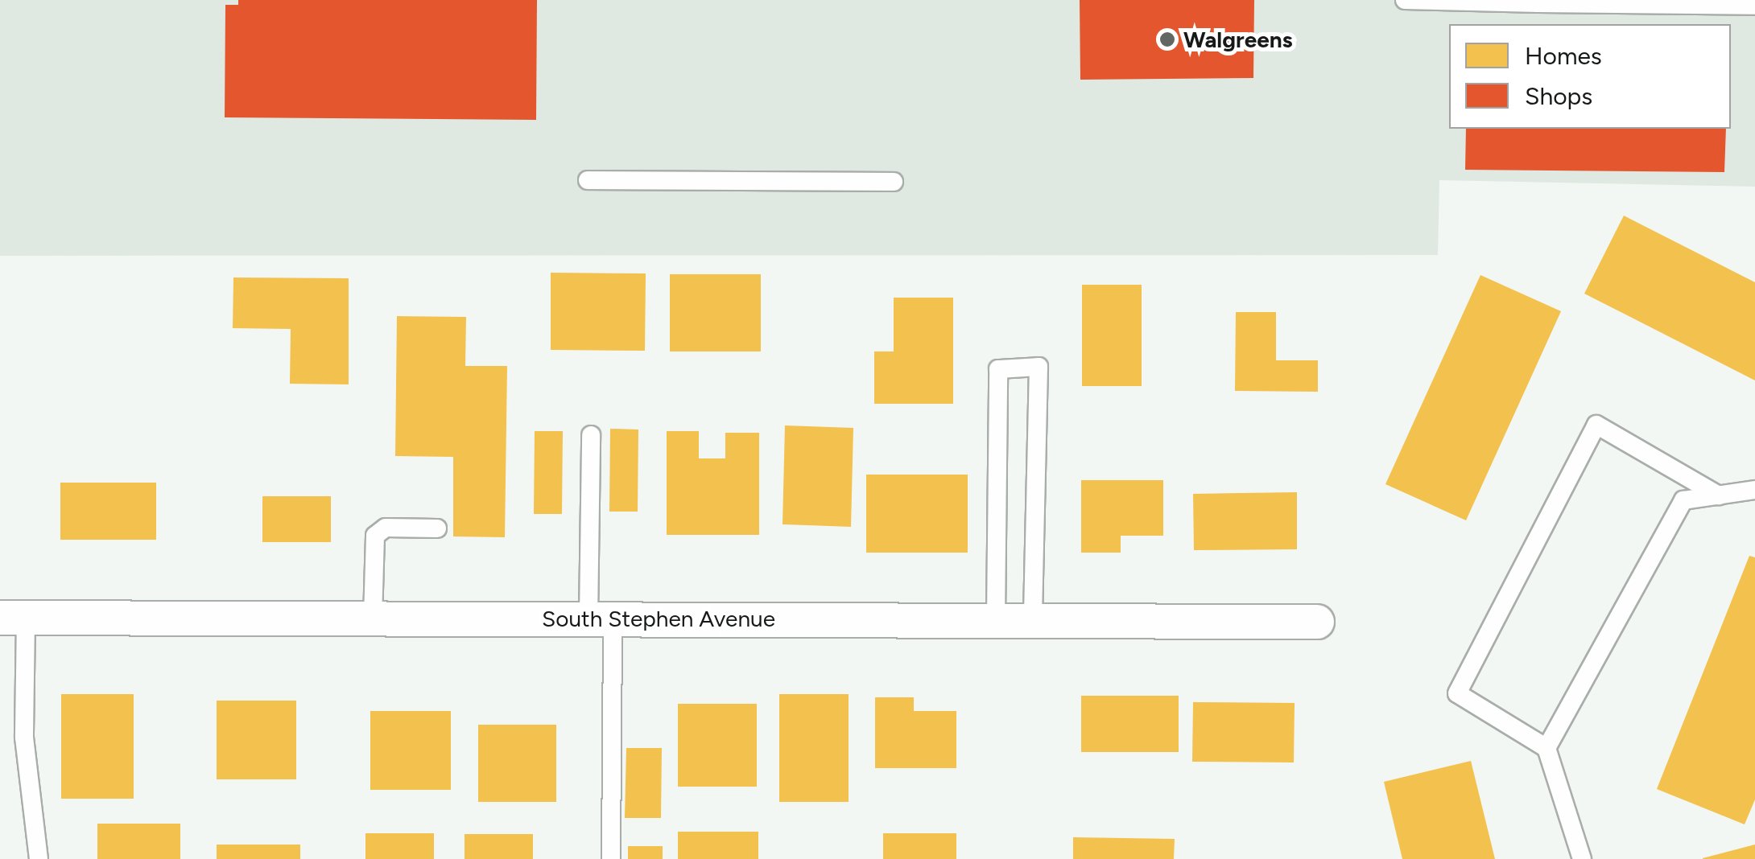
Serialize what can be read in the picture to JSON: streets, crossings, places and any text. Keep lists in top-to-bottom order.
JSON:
{
  "streets": {
    "street": ["South Stephen Avenue"]
  },
  "places": ["Walgreens"],
  "legend": ["Homes", "Shops"]
}
